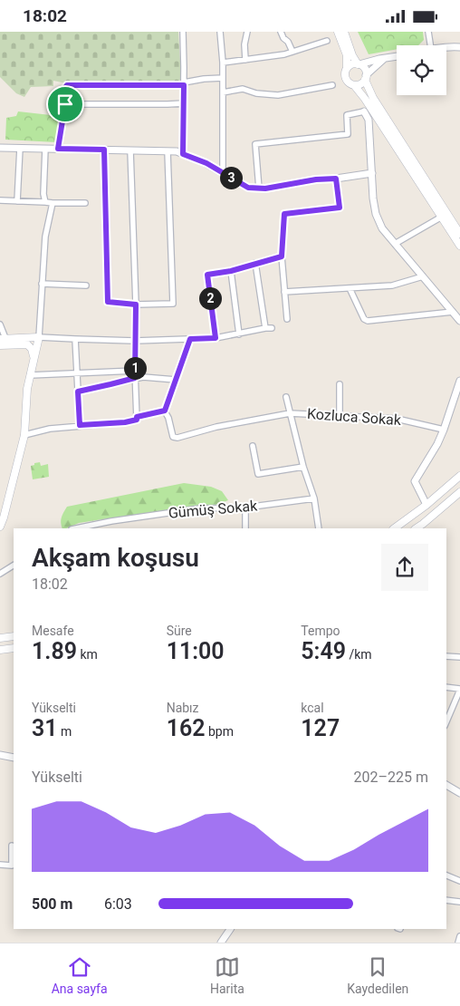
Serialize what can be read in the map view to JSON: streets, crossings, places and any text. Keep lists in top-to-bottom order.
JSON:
{
  "streets": {
    "street": ["Kozluca Sokak", "Gümüş Sokak"]
  },
  "page": {
    "status": "18:02",
    "pins": ["3", "2", "1"],
    "heading": ["Akşam koşusu", "18:02"],
    "stats": [
      ["Mesafe", "1.89 km"],
      ["Süre", "11:00"],
      ["Tempo", "5:49 /km"],
      ["Yükselti", "31 m"],
      ["Nabız", "162 bpm"],
      ["kcal", "127"]
    ],
    "chart": ["Yükselti", "202–225 m"],
    "list": [
      {
        "name": "500 m",
        "note": "6:03"
      }
    ],
    "tabs": ["Ana sayfa", "Harita", "Kaydedilen"]
  }
}
